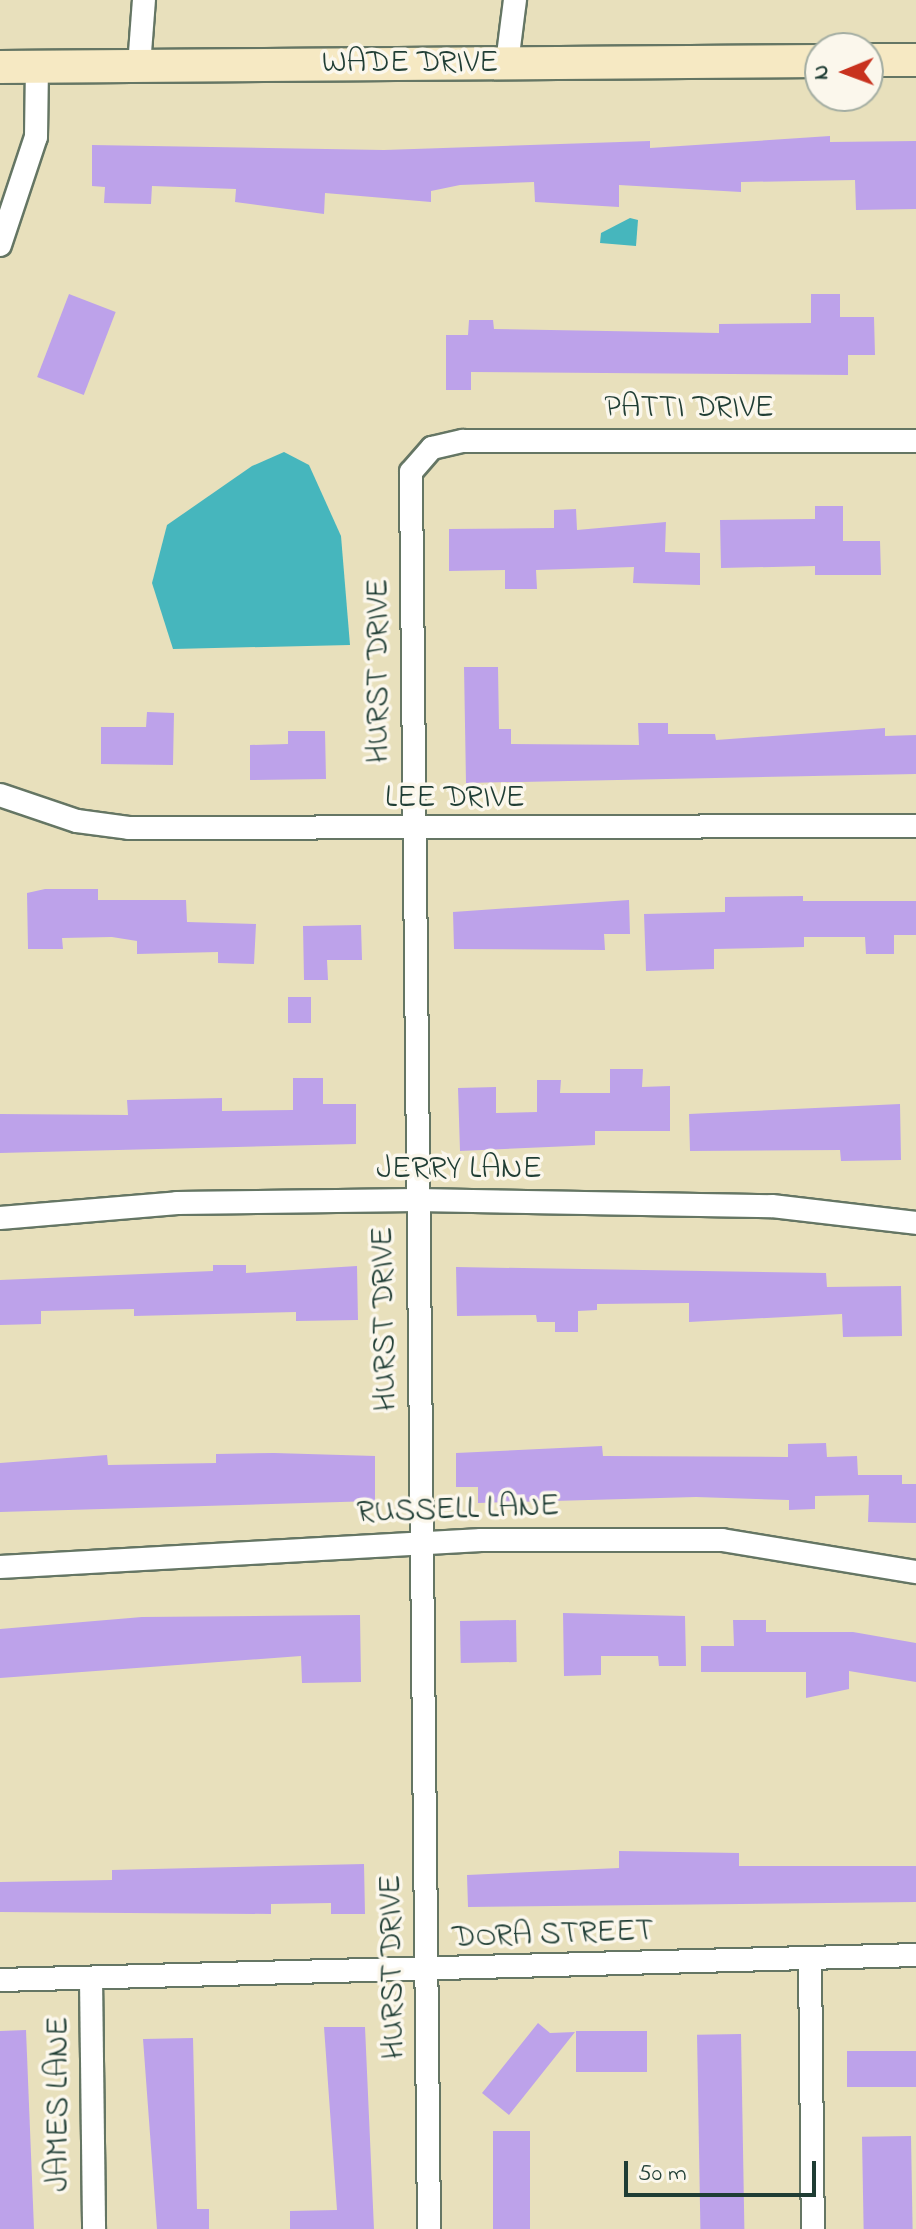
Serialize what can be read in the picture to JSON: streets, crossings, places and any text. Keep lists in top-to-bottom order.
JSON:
{
  "streets": {
    "street": [
      "WADE DRIVE",
      "PATTI DRIVE",
      "HURST DRIVE",
      "LEE DRIVE",
      "JERRY LANE",
      "RUSSELL LANE",
      "DORA STREET",
      "JAMES LANE"
    ]
  },
  "crossings": [
    ["PATTI DRIVE", "HURST DRIVE"],
    ["HURST DRIVE", "LEE DRIVE"],
    ["HURST DRIVE", "JERRY LANE"],
    ["HURST DRIVE", "RUSSELL LANE"],
    ["HURST DRIVE", "DORA STREET"],
    ["DORA STREET", "JAMES LANE"]
  ],
  "scale_bar": "50 m",
  "north": "left"
}
